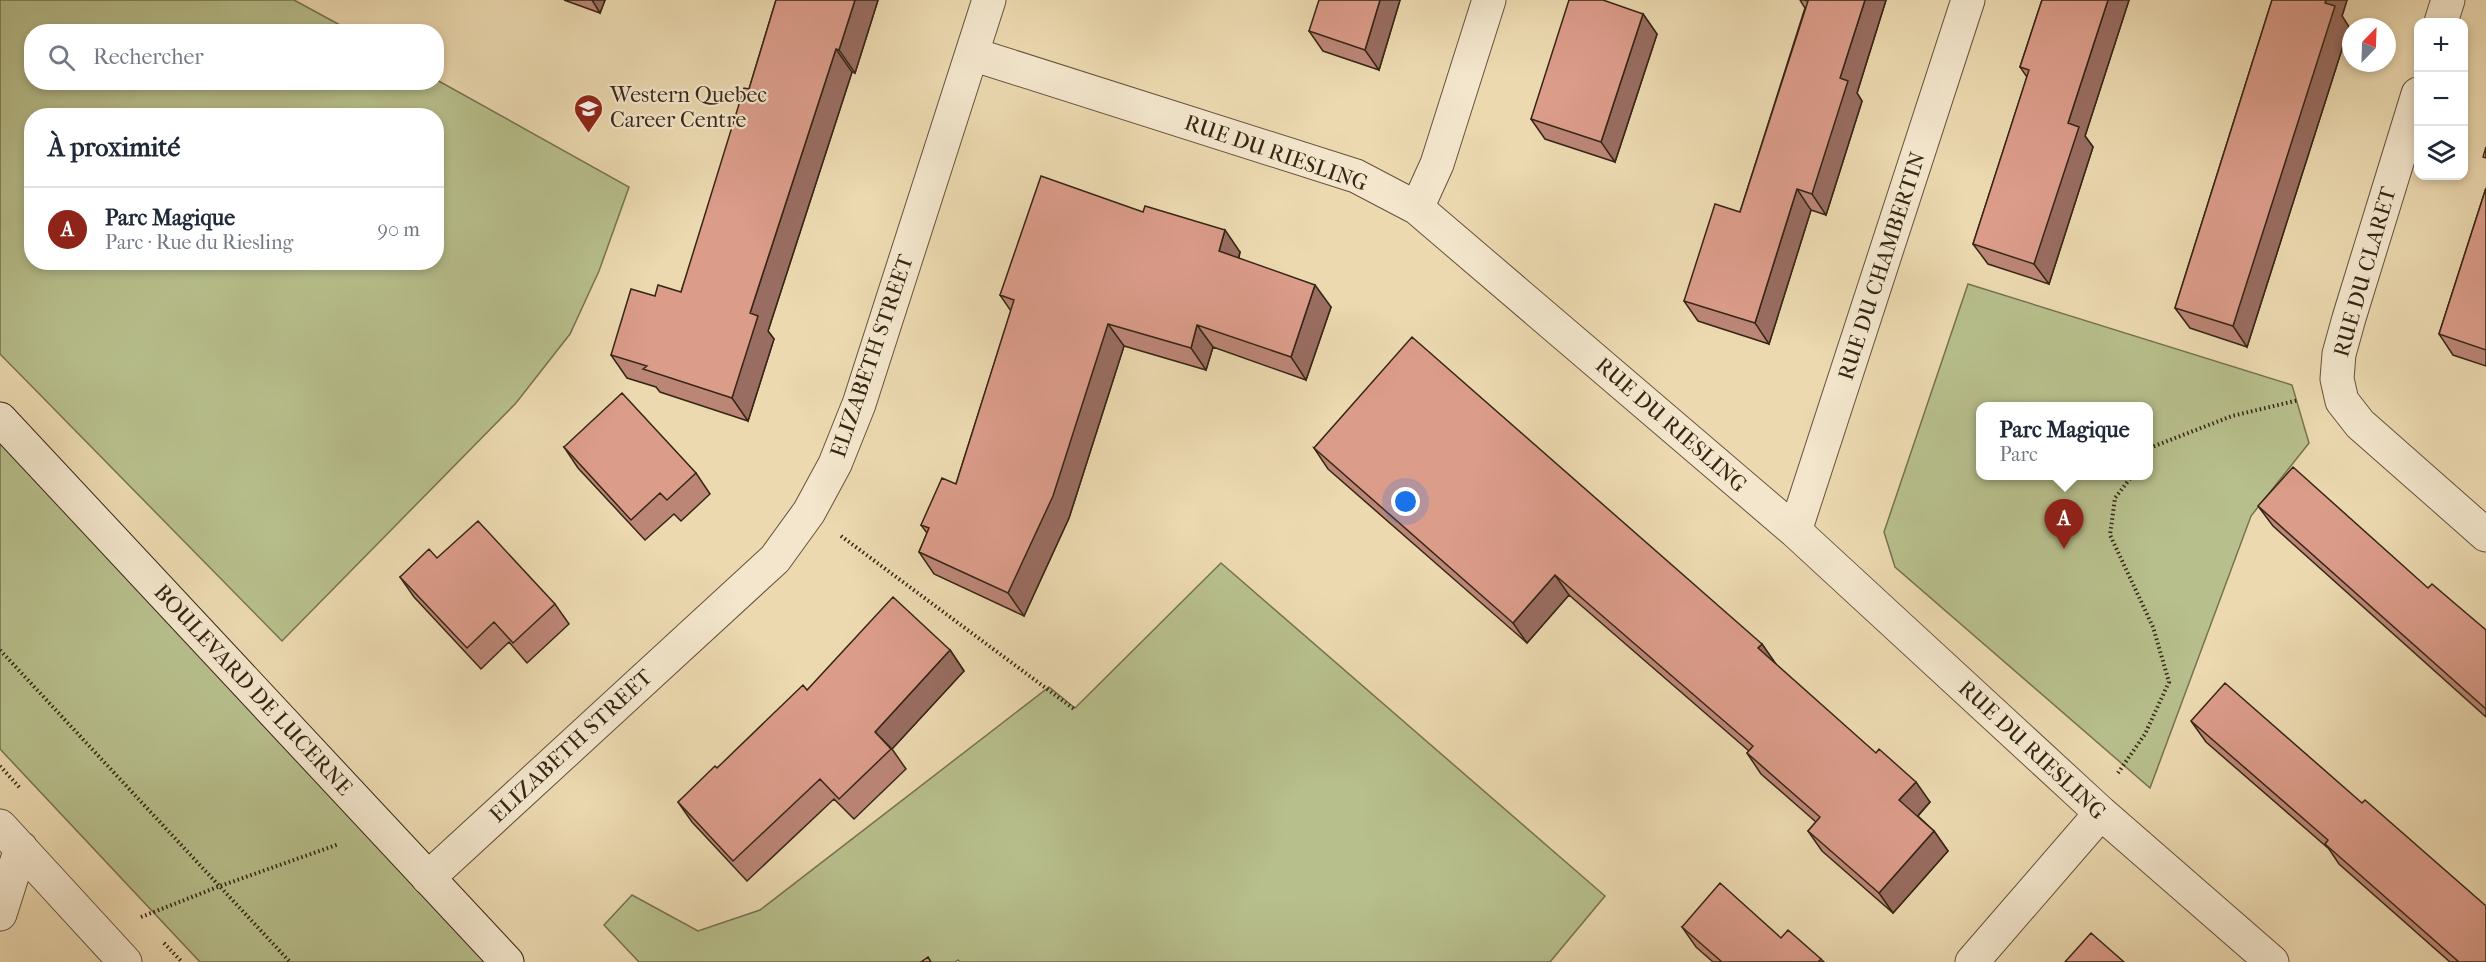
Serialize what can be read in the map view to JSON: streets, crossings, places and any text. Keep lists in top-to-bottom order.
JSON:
{
  "streets": {
    "street": [
      "RUE DU RIESLING",
      "RUE DU CHAMBERTIN",
      "RUE DU CLARET",
      "ELIZABETH STREET",
      "BOULEVARD DE LUCERNE"
    ]
  },
  "crossings": [
    ["RUE DU RIESLING", "RUE DU CHAMBERTIN"],
    ["RUE DU RIESLING", "ELIZABETH STREET"],
    ["ELIZABETH STREET", "BOULEVARD DE LUCERNE"]
  ],
  "places": {
    "school or university": ["Western Quebec Career Centre"]
  },
  "north": "top right",
  "page": {
    "map_buttons": ["+", "−"],
    "search": "Rechercher",
    "heading": "À proximité",
    "list": [
      {
        "mark": "A",
        "name": "Parc Magique",
        "note": "Parc · Rue du Riesling",
        "value": "90 m"
      }
    ],
    "popup": ["Parc Magique", "Parc"],
    "pins": "A"
  }
}
